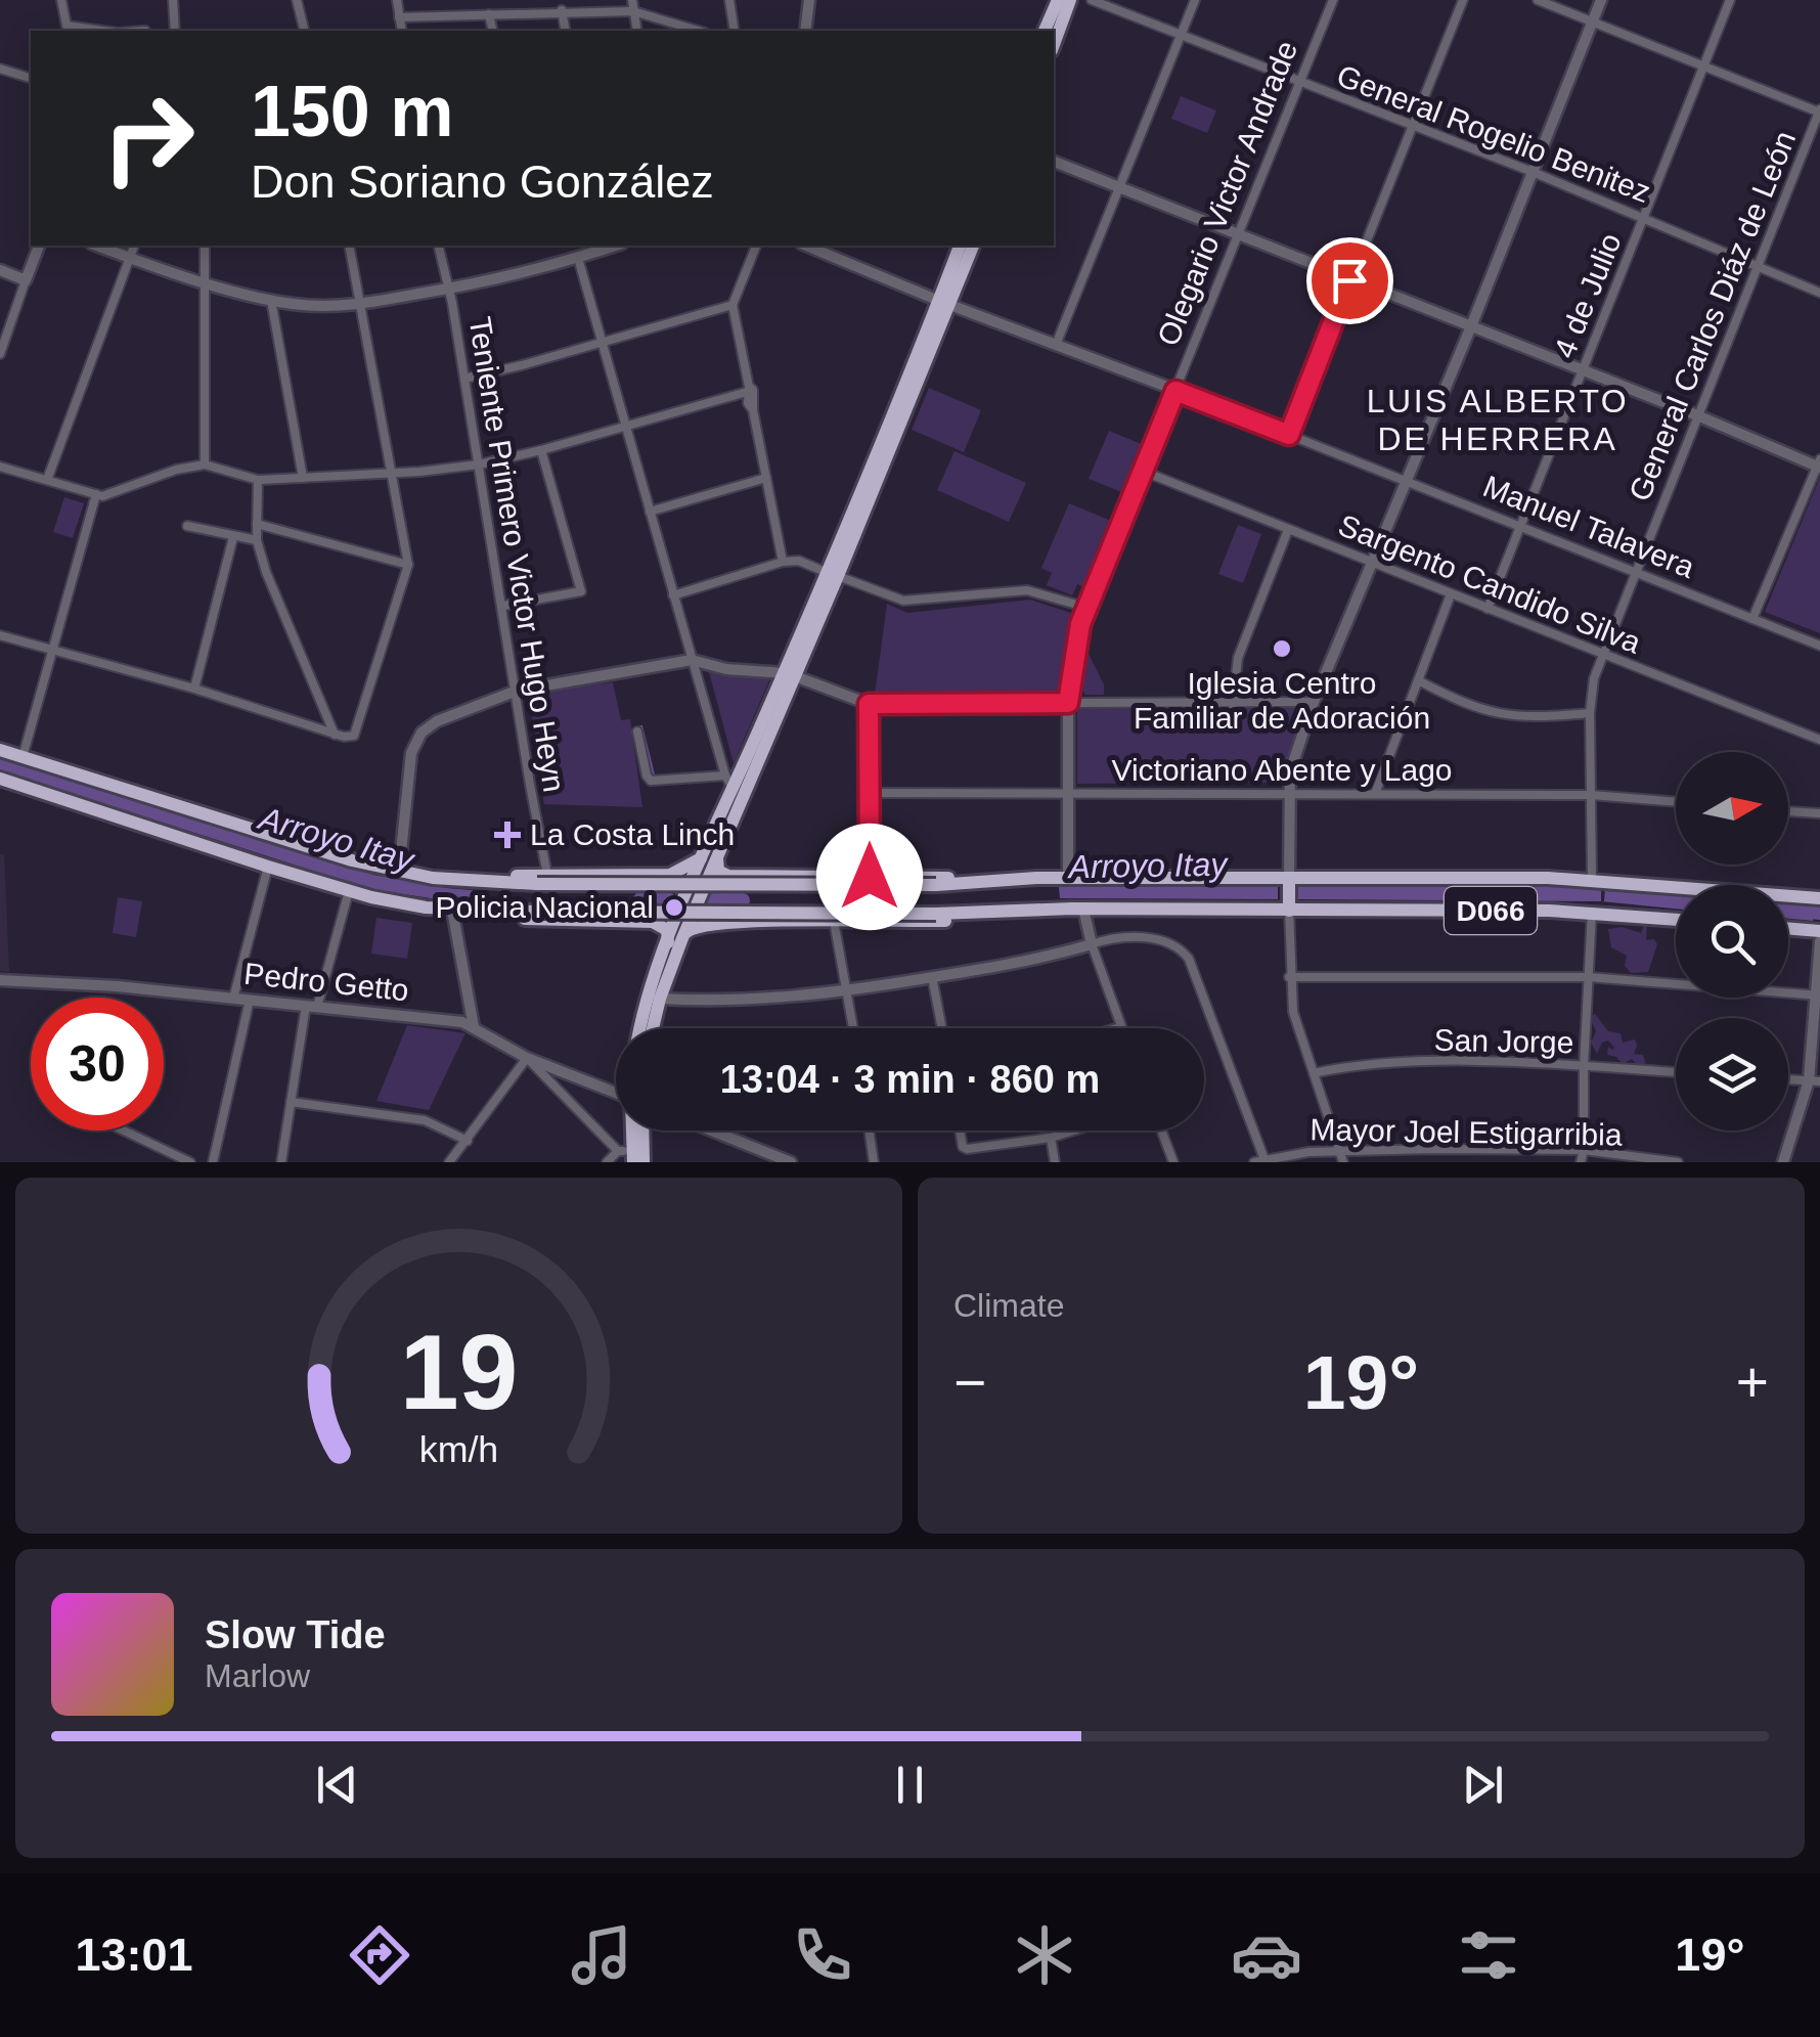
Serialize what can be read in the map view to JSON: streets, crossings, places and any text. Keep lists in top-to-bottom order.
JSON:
{
  "streets": {
    "highway": ["D066"],
    "street": [
      "General Rogelio Benitez",
      "Olegario Victor Andrade",
      "4 de Julio",
      "General Carlos Diáz de León",
      "Manuel Talavera",
      "Teniente Primero Victor Hugo Heyn",
      "Sargento Candido Silva",
      "Victoriano Abente y Lago",
      "Pedro Getto",
      "San Jorge",
      "Mayor Joel Estigarribia"
    ]
  },
  "crossings": [
    ["General Rogelio Benitez", "Olegario Victor Andrade"],
    ["General Rogelio Benitez", "4 de Julio"],
    ["General Rogelio Benitez", "General Carlos Diáz de León"],
    ["Olegario Victor Andrade", "Manuel Talavera"],
    ["Olegario Victor Andrade", "Sargento Candido Silva"],
    ["Olegario Victor Andrade", "Victoriano Abente y Lago"],
    ["Olegario Victor Andrade", "D066"],
    ["4 de Julio", "Manuel Talavera"],
    ["4 de Julio", "Sargento Candido Silva"],
    ["General Carlos Diáz de León", "Manuel Talavera"],
    ["General Carlos Diáz de León", "Sargento Candido Silva"],
    ["General Carlos Diáz de León", "Victoriano Abente y Lago"],
    ["General Carlos Diáz de León", "D066"],
    ["Teniente Primero Victor Hugo Heyn", "D066"]
  ],
  "districts": ["LUIS ALBERTO DE HERRERA"],
  "water": ["Arroyo Itay"],
  "places": {
    "other": ["Iglesia Centro Familiar de Adoración", "Policia Nacional"],
    "health": ["La Costa Linch"]
  },
  "north": "right",
  "page": {
    "turn": ["150 m", "Don Soriano González"],
    "limit": "30",
    "trip": "13:04 · 3 min · 860 m",
    "tile": "Climate",
    "heat": ["−", "19°", "+"],
    "song": ["Slow Tide", "Marlow"],
    "tabs": ["13:01", "19°"],
    "gauge": ["19", "km/h"]
  }
}
